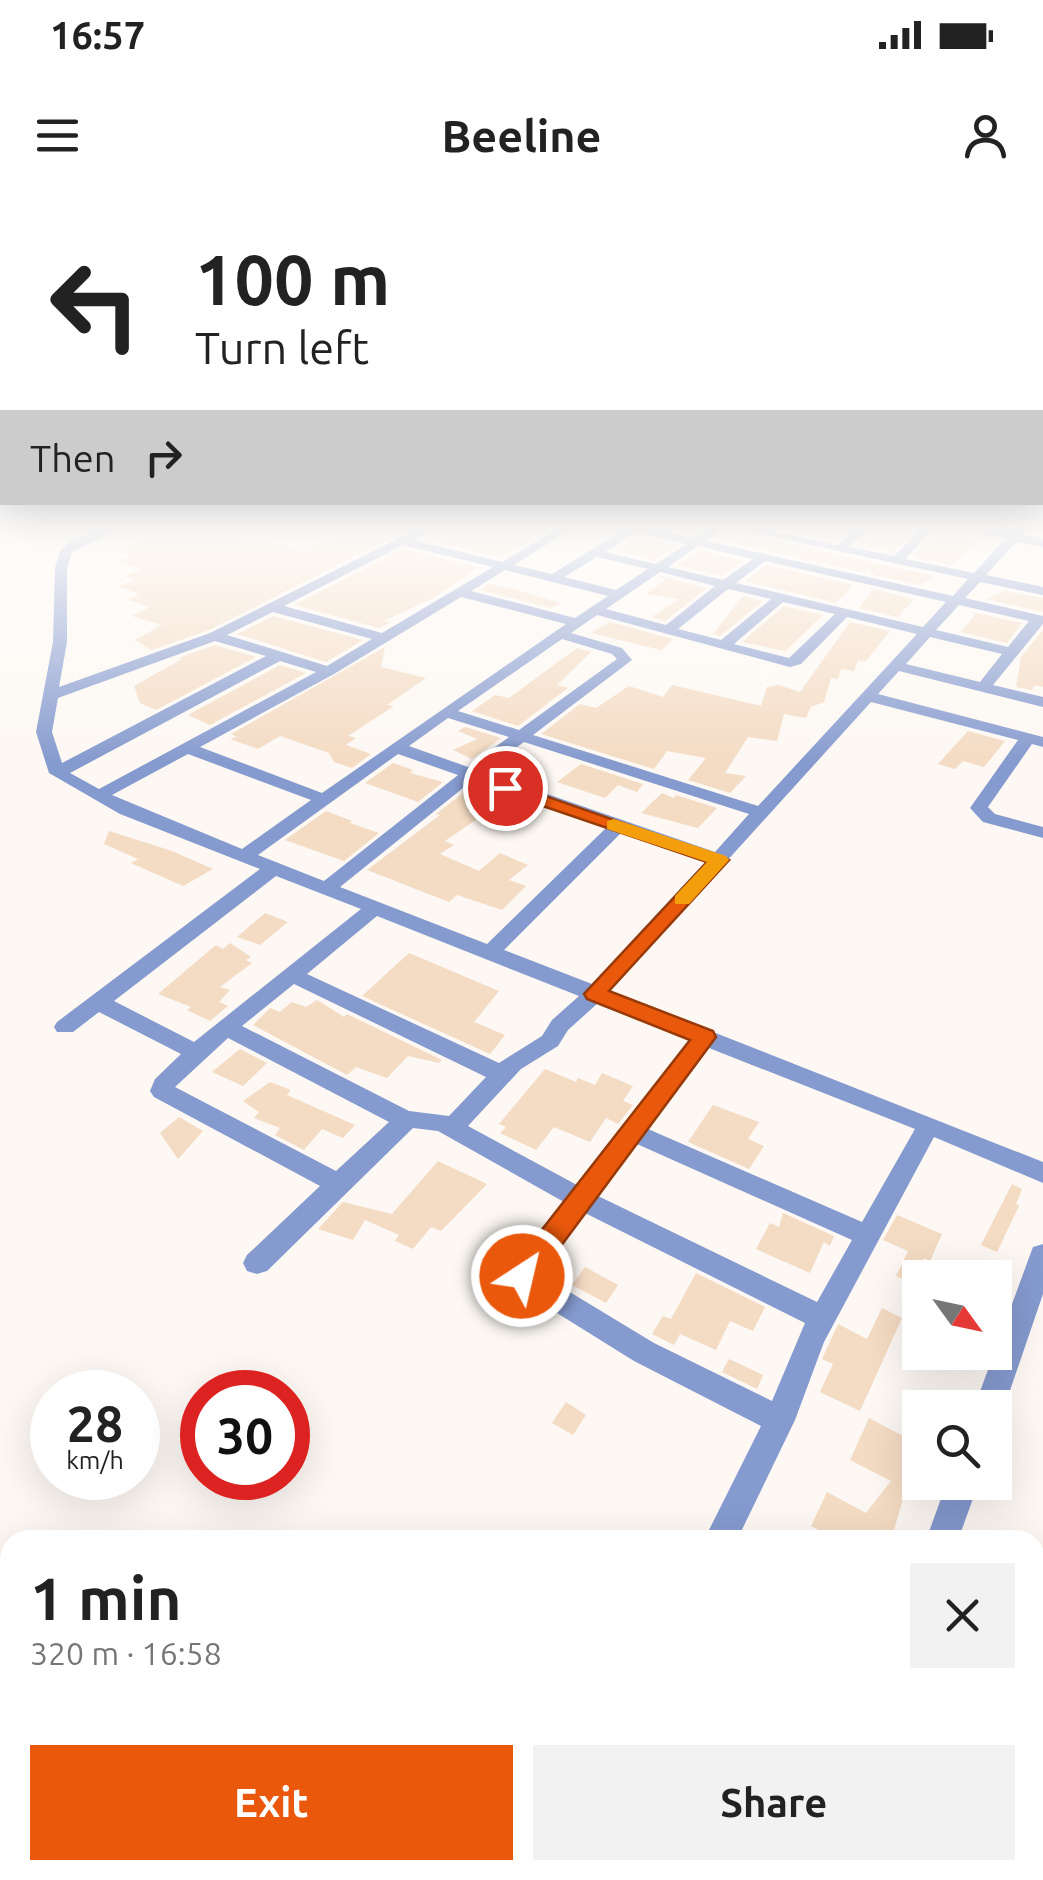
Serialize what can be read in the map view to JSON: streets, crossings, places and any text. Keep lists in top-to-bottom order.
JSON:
{
  "north": "bottom right",
  "page": {
    "status": "16:57",
    "header": "Beeline",
    "turn": ["100 m", "Turn left"],
    "then": "Then",
    "speed": "28 km/h",
    "limit": "30",
    "heading": ["1 min", "320 m · 16:58"],
    "buttons": ["Exit", "Share"]
  }
}
